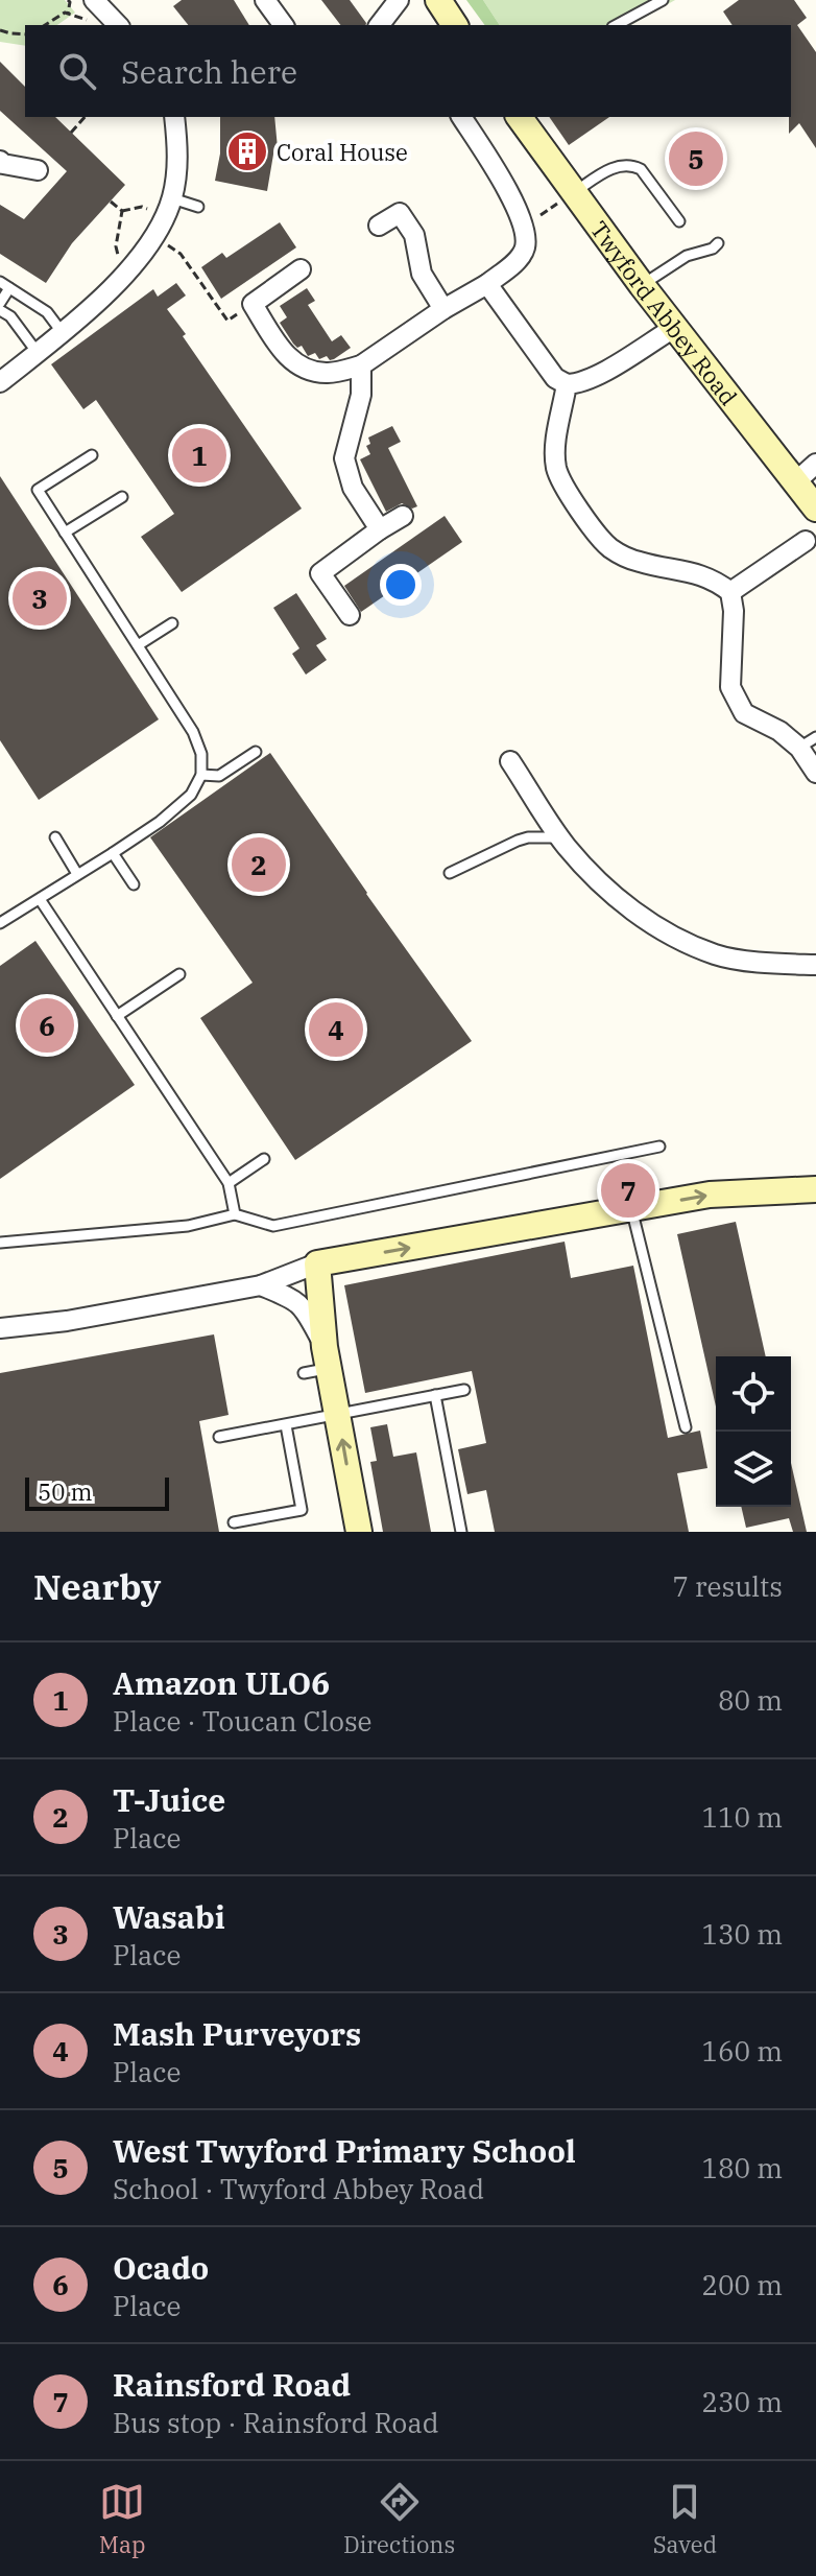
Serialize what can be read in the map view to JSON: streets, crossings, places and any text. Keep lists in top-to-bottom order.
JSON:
{
  "streets": {
    "street": ["Twyford Abbey Road"]
  },
  "places": {
    "building": ["Coral House"]
  },
  "scale_bar": "50 m",
  "page": {
    "search": "Search here",
    "pins": [
      "5",
      "1",
      "3",
      "2",
      "6",
      "4",
      "7"
    ],
    "scale": "50 m",
    "heading": ["Nearby", "7 results"],
    "list": [
      {
        "mark": "1",
        "name": "Amazon ULO6",
        "note": "Place · Toucan Close",
        "value": "80 m"
      },
      {
        "mark": "2",
        "name": "T-Juice",
        "note": "Place",
        "value": "110 m"
      },
      {
        "mark": "3",
        "name": "Wasabi",
        "note": "Place",
        "value": "130 m"
      },
      {
        "mark": "4",
        "name": "Mash Purveyors",
        "note": "Place",
        "value": "160 m"
      },
      {
        "mark": "5",
        "name": "West Twyford Primary School",
        "note": "School · Twyford Abbey Road",
        "value": "180 m"
      },
      {
        "mark": "6",
        "name": "Ocado",
        "note": "Place",
        "value": "200 m"
      },
      {
        "mark": "7",
        "name": "Rainsford Road",
        "note": "Bus stop · Rainsford Road",
        "value": "230 m"
      }
    ],
    "nav": ["Map", "Directions", "Saved"]
  }
}
